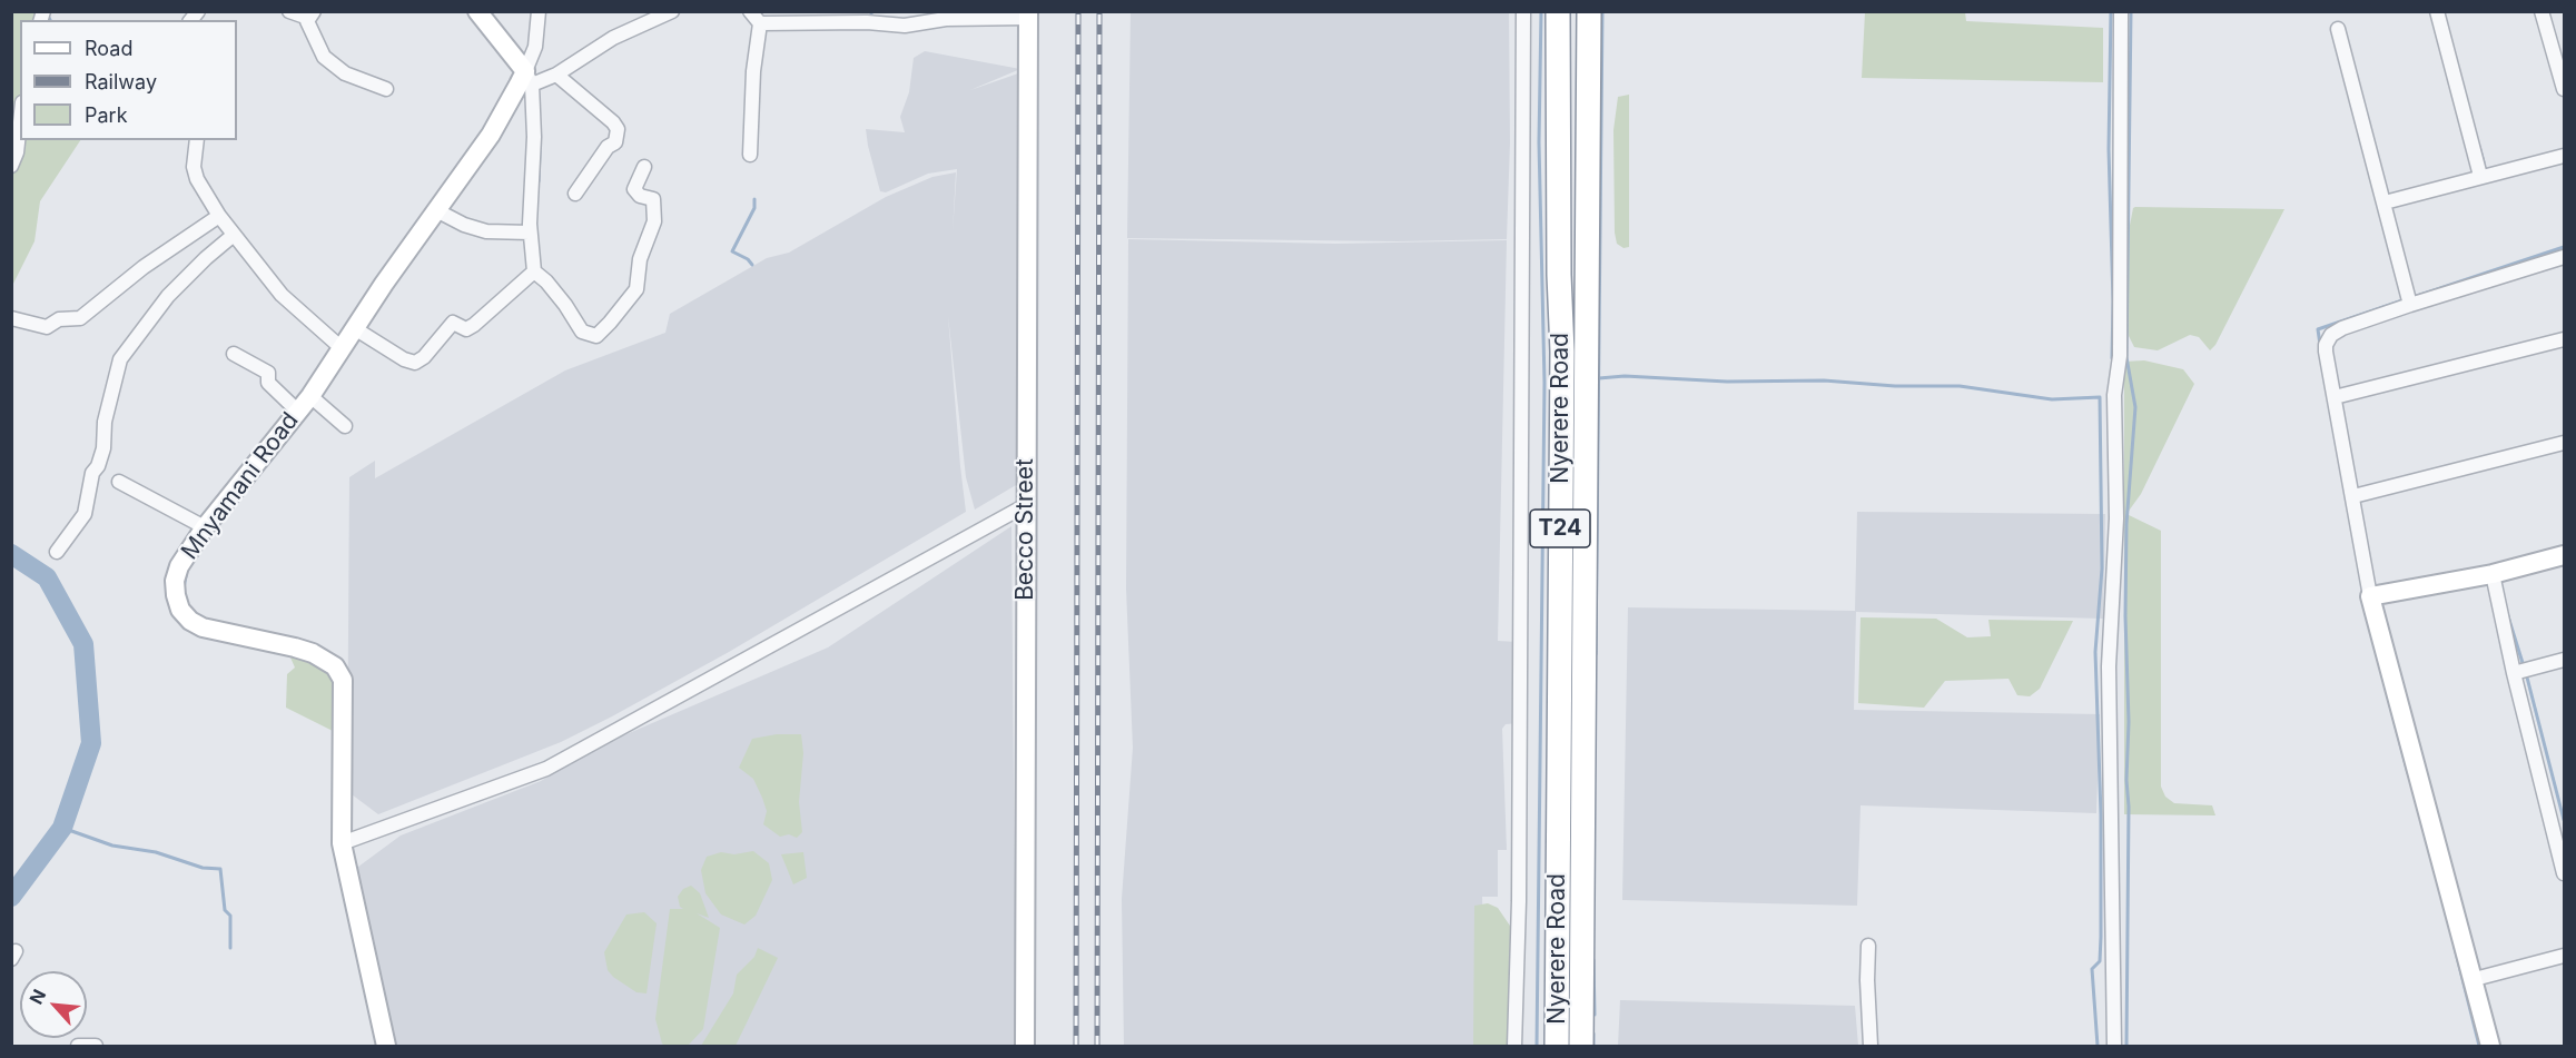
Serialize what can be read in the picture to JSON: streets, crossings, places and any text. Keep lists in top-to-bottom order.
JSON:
{
  "streets": {
    "highway": ["Nyerere Road", "T24"],
    "street": ["Mnyamani Road", "Becco Street"]
  },
  "legend": ["Road", "Railway", "Park"],
  "north": "top left"
}
